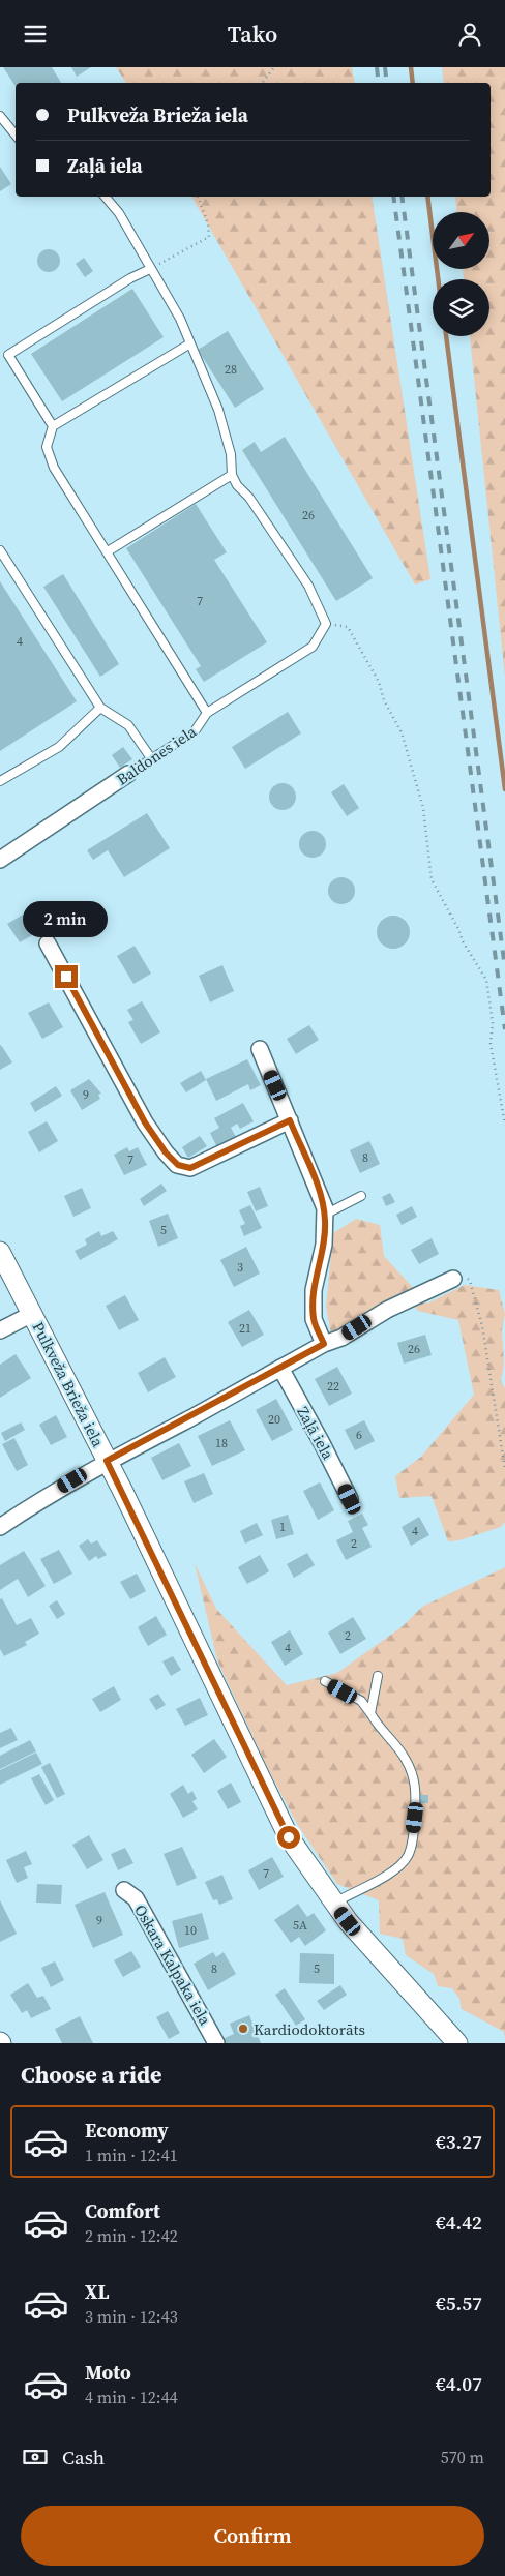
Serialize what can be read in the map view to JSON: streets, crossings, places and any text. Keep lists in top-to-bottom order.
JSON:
{
  "streets": {
    "street": [
      "Baldones iela",
      "Pulkveža Brieža iela",
      "Zaļā iela",
      "Oskara Kalpaka iela"
    ]
  },
  "places": ["Kardiodoktorāts"],
  "house_numbers": [
    "28",
    "26",
    "7",
    "4",
    "9",
    "8",
    "7",
    "5",
    "3",
    "21",
    "26",
    "22",
    "20",
    "6",
    "18",
    "1",
    "4",
    "2",
    "2",
    "4",
    "7",
    "9",
    "5A",
    "10",
    "8",
    "5"
  ],
  "north": "top right",
  "page": {
    "header": "Tako",
    "banner": ["Pulkveža Brieža iela", "Zaļā iela"],
    "bubble": "2 min",
    "heading": "Choose a ride",
    "list": [
      {
        "name": "Economy",
        "note": "1 min · 12:41",
        "value": "€3.27"
      },
      {
        "name": "Comfort",
        "note": "2 min · 12:42",
        "value": "€4.42"
      },
      {
        "name": "XL",
        "note": "3 min · 12:43",
        "value": "€5.57"
      },
      {
        "name": "Moto",
        "note": "4 min · 12:44",
        "value": "€4.07"
      }
    ],
    "pay": ["Cash", "570 m"],
    "buttons": "Confirm"
  }
}
